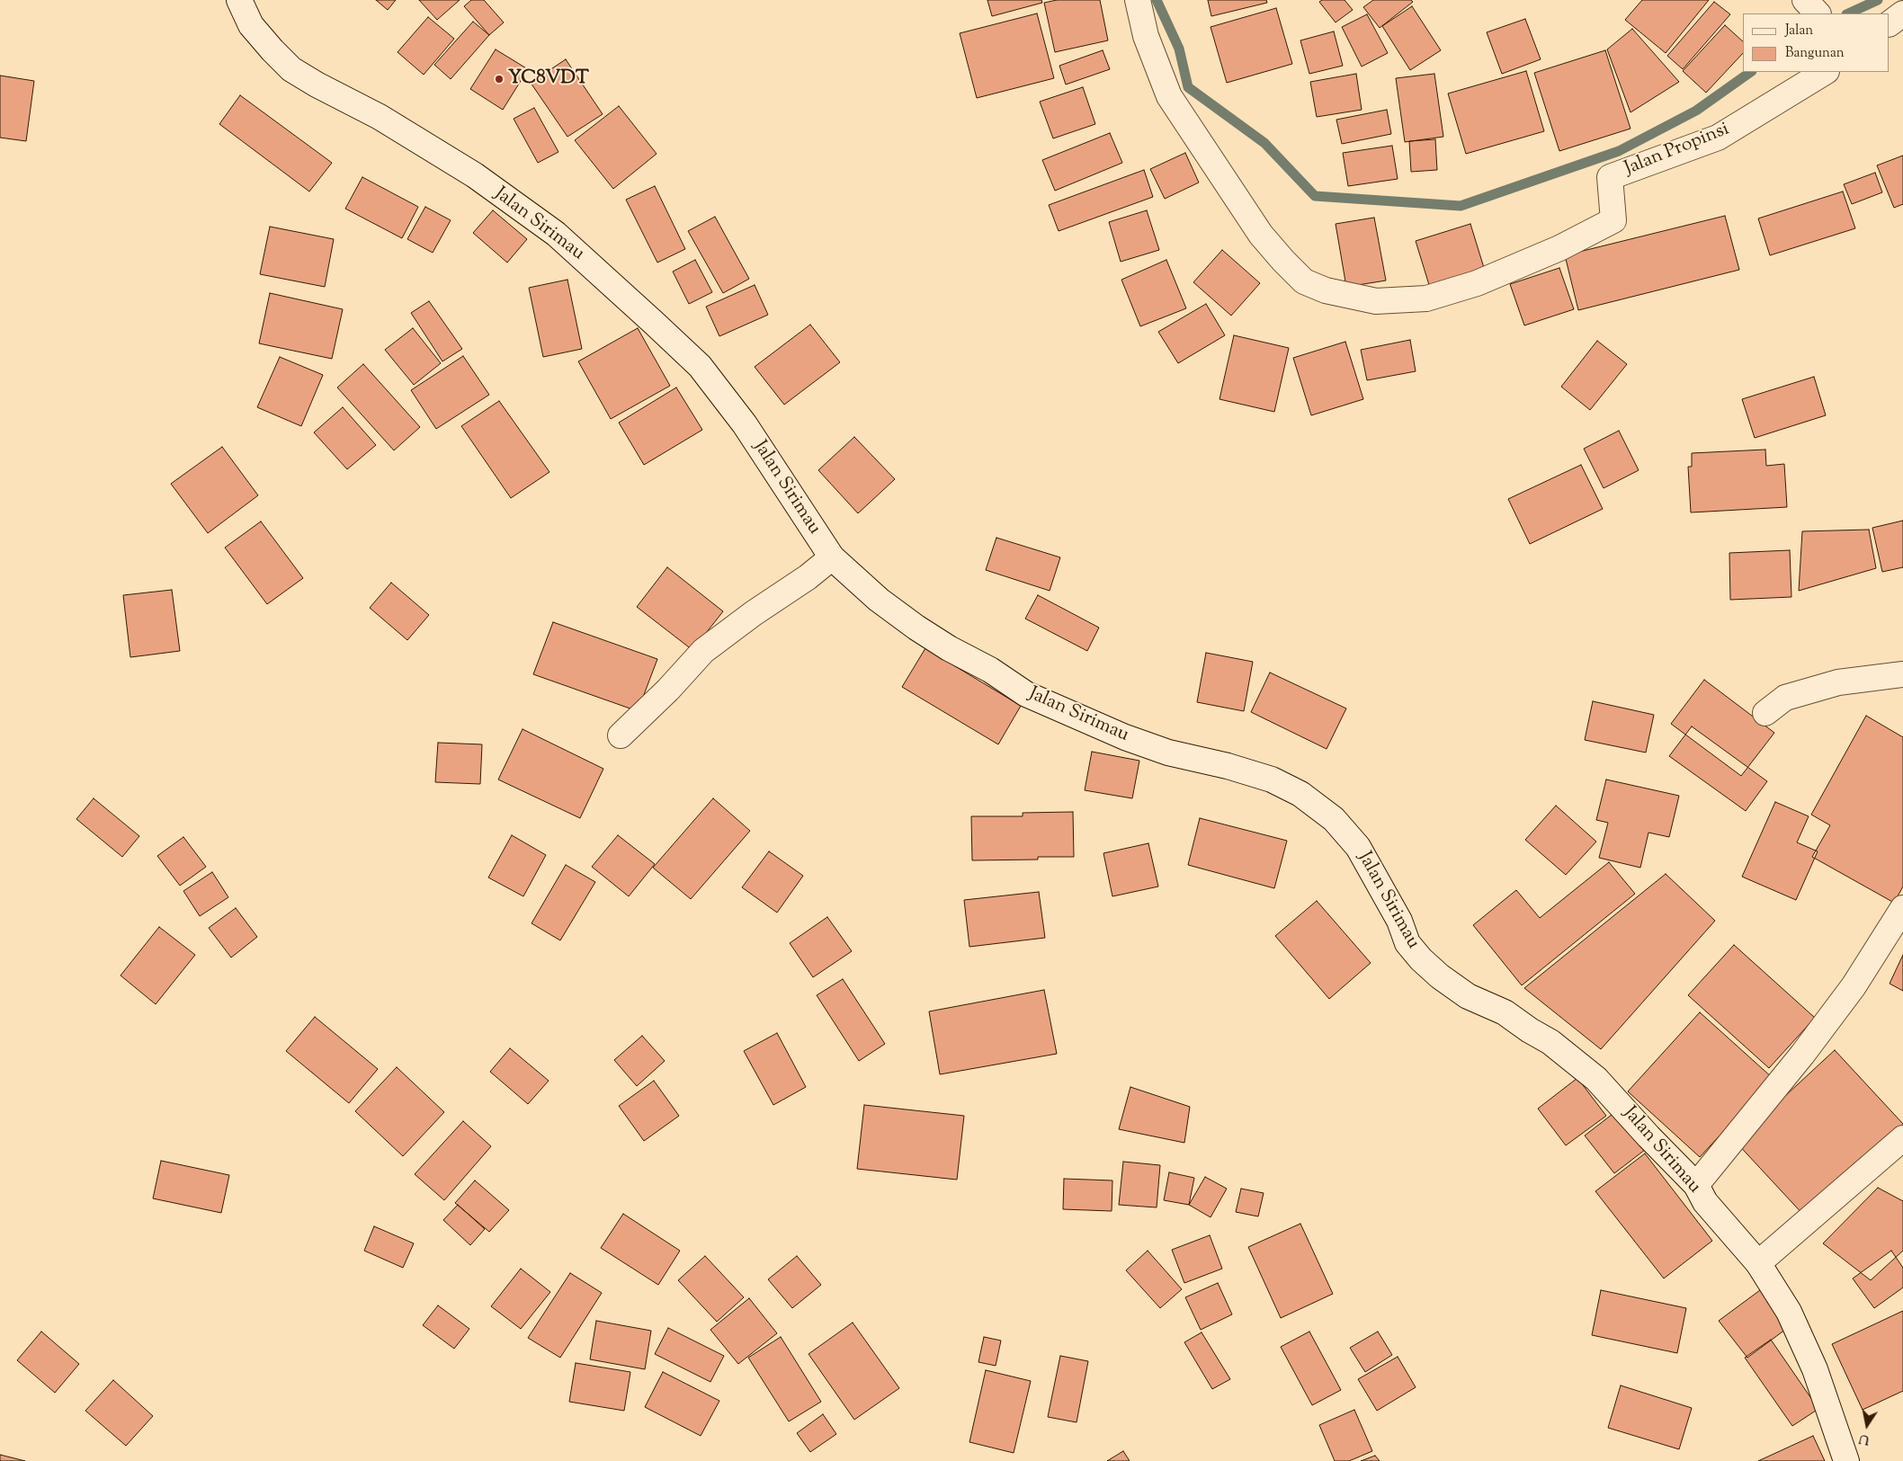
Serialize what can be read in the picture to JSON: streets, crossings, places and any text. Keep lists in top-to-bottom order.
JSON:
{
  "streets": {
    "main road": ["Jalan Propinsi", "Jalan Sirimau"]
  },
  "places": ["YC8VDT"],
  "legend": ["Jalan", "Bangunan"],
  "north": "bottom"
}
